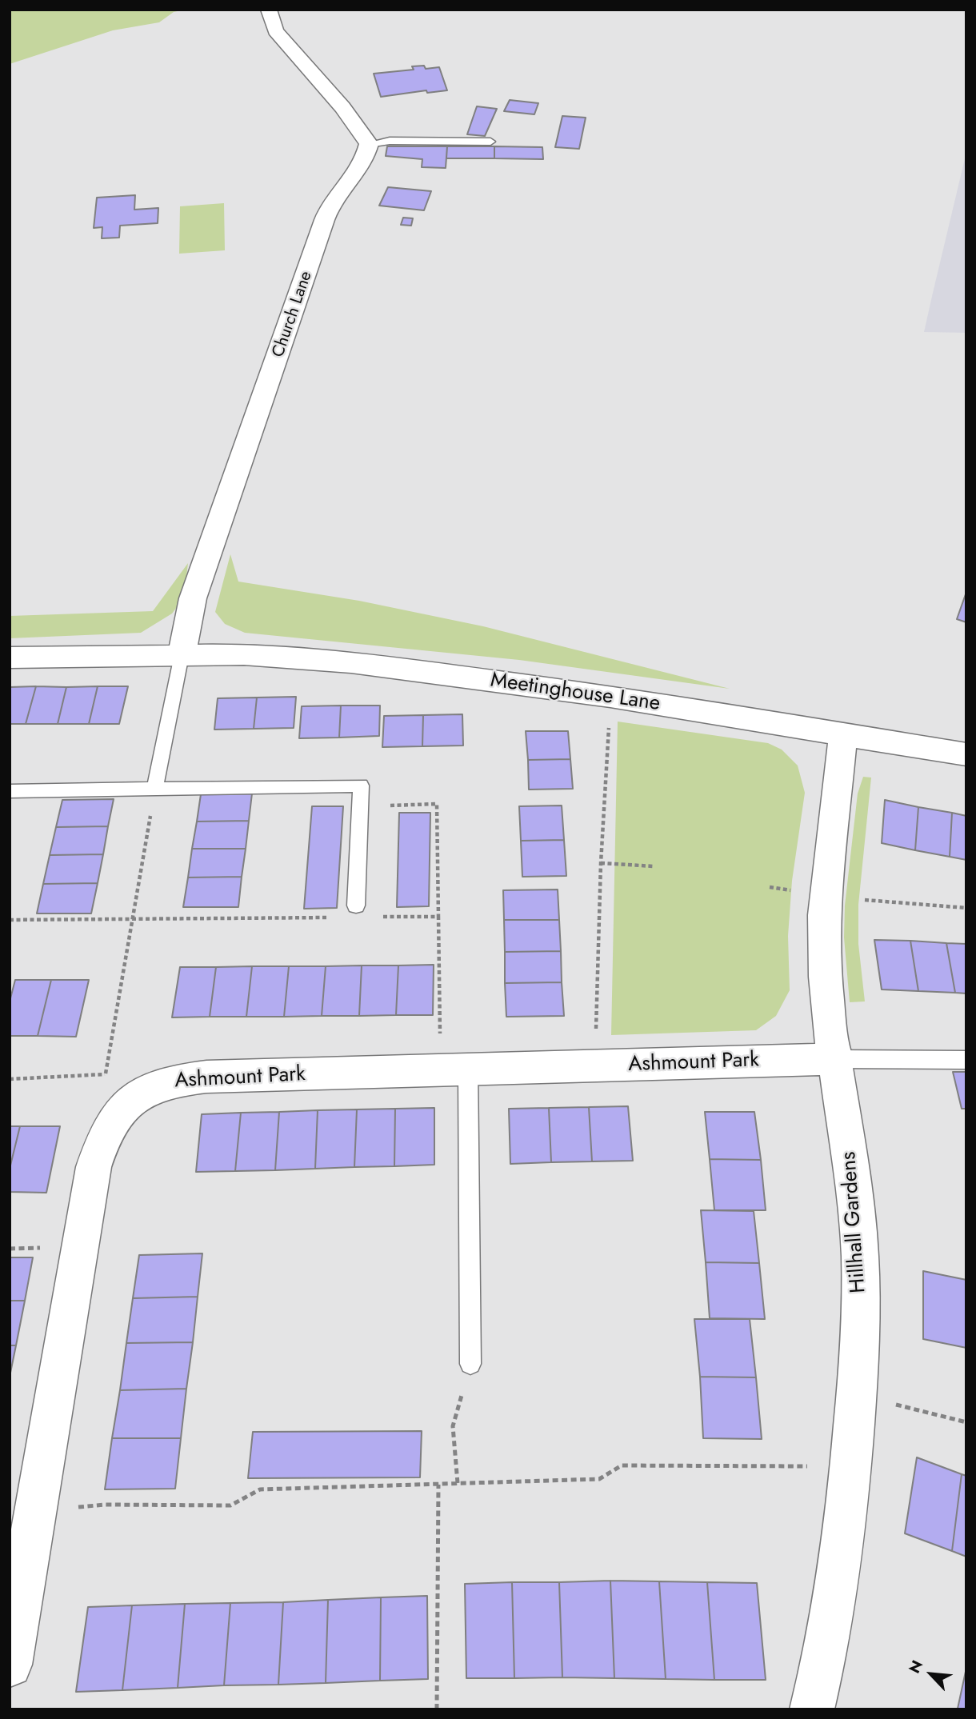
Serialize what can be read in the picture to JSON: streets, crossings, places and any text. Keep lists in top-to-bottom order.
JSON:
{
  "streets": {
    "street": [
      "Church Lane",
      "Meetinghouse Lane",
      "Ashmount Park",
      "Hillhall Gardens"
    ]
  },
  "crossings": [
    ["Church Lane", "Meetinghouse Lane"],
    ["Meetinghouse Lane", "Hillhall Gardens"],
    ["Ashmount Park", "Hillhall Gardens"]
  ],
  "north": "top left"
}
